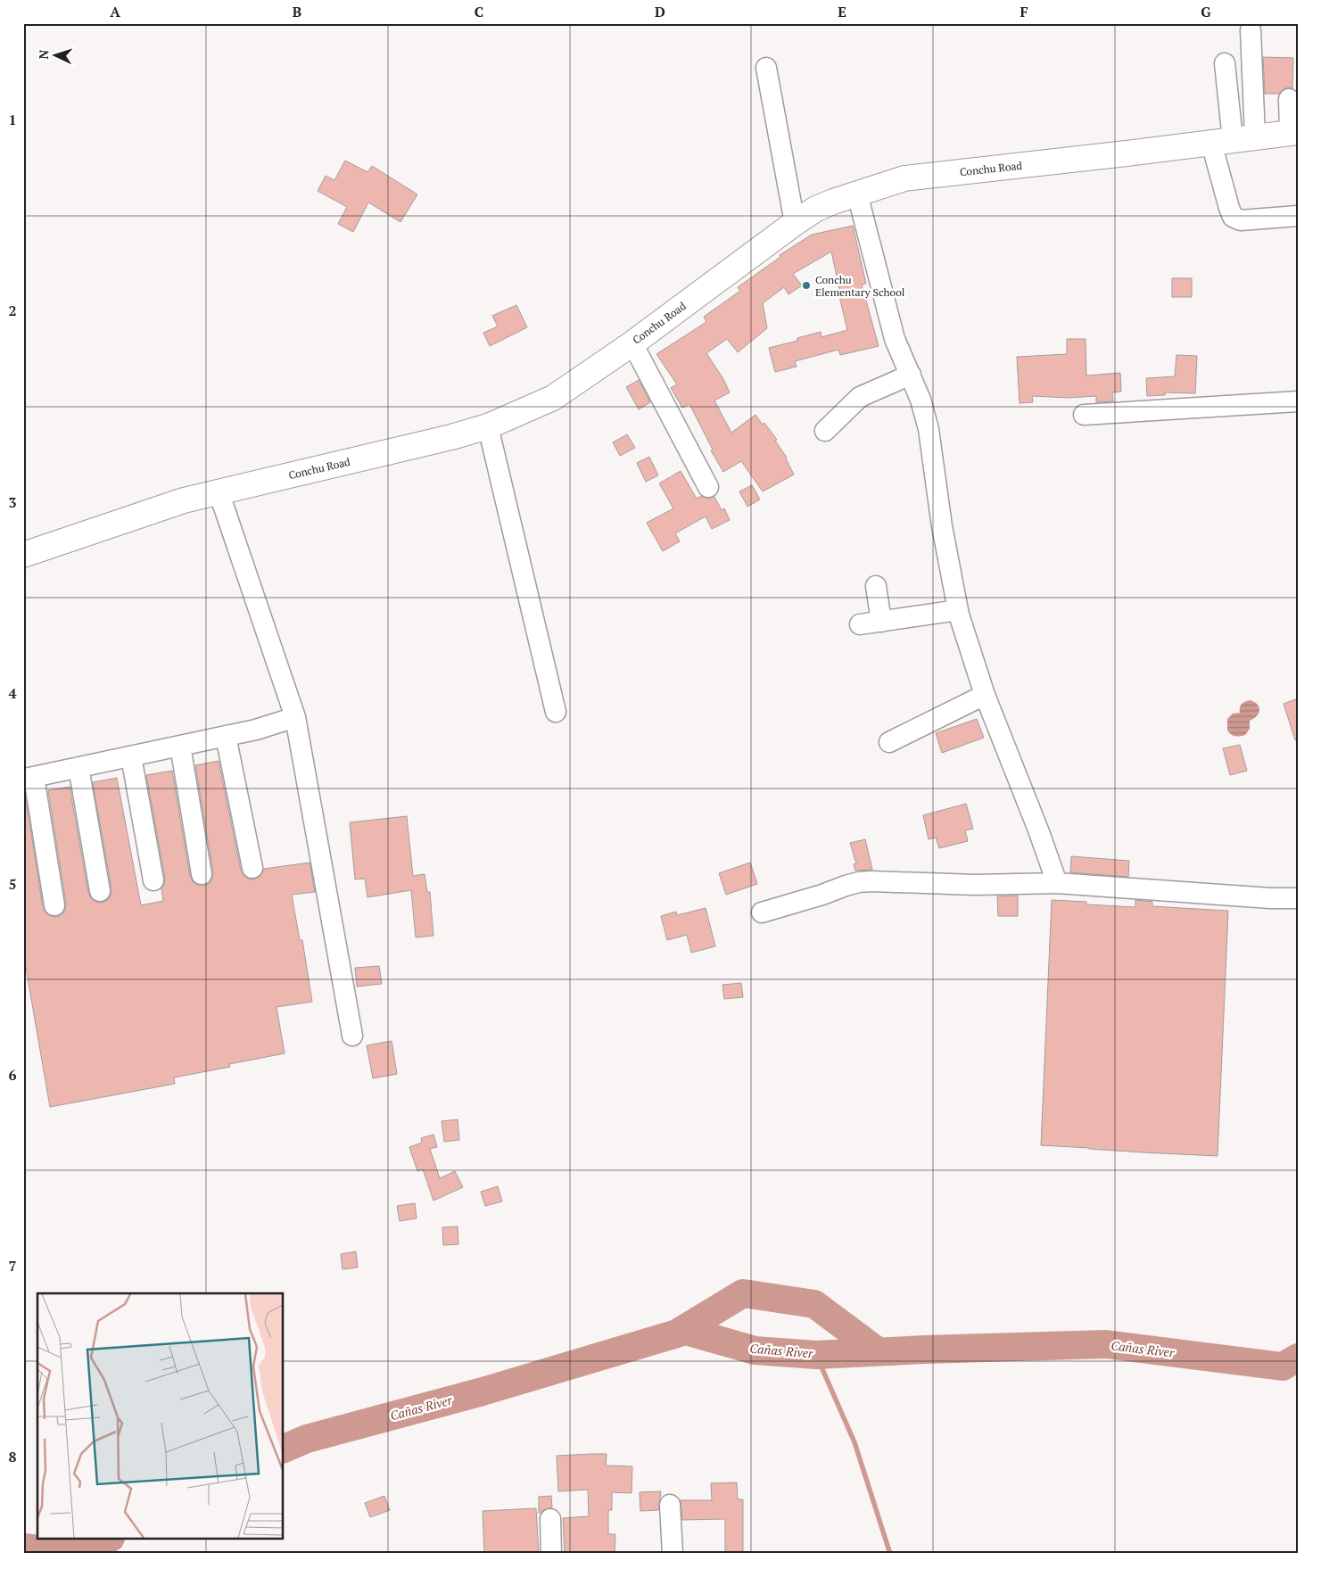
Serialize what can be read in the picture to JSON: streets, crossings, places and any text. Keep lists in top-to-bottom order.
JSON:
{
  "streets": {
    "main road": ["Conchu Road"]
  },
  "water": ["Cañas River"],
  "places": ["Conchu Elementary School"],
  "north": "left",
  "grid": {
    "columns": [
      "A",
      "B",
      "C",
      "D",
      "E",
      "F",
      "G"
    ],
    "rows": [
      "1",
      "2",
      "3",
      "4",
      "5",
      "6",
      "7",
      "8"
    ]
  }
}
